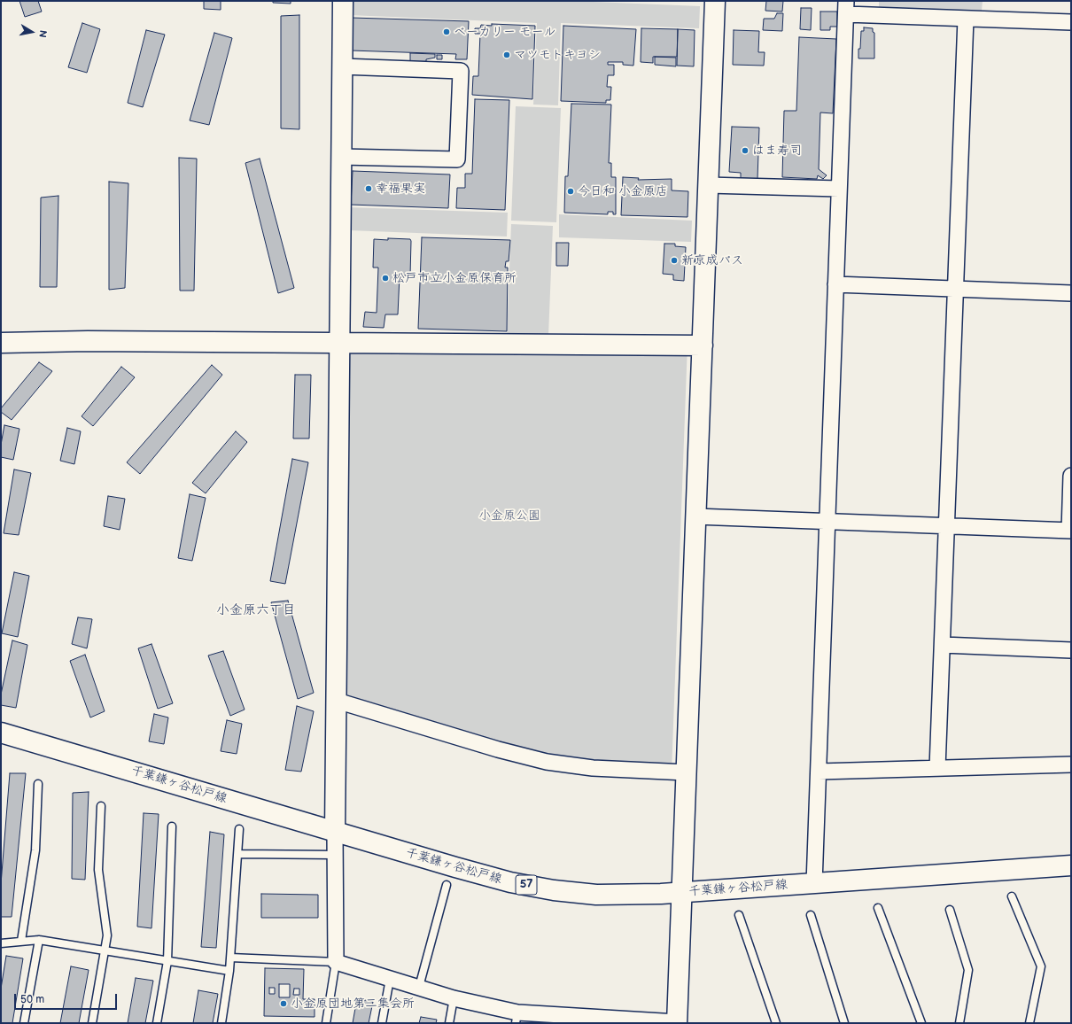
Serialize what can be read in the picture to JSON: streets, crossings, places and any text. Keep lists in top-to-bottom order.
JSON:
{
  "streets": {
    "street": ["千葉鎌ヶ谷松戸線", "57"]
  },
  "districts": ["小金原六丁目"],
  "parks": ["小金原公園"],
  "places": [
    "ベーカリー モール",
    "マツモトキヨシ",
    "はま寿司",
    "幸福果実",
    "今日和 小金原店",
    "新京成バス",
    "松戸市立小金原保育所",
    "小金原団地第二集会所"
  ],
  "scale_bar": "50 m",
  "north": "right"
}
